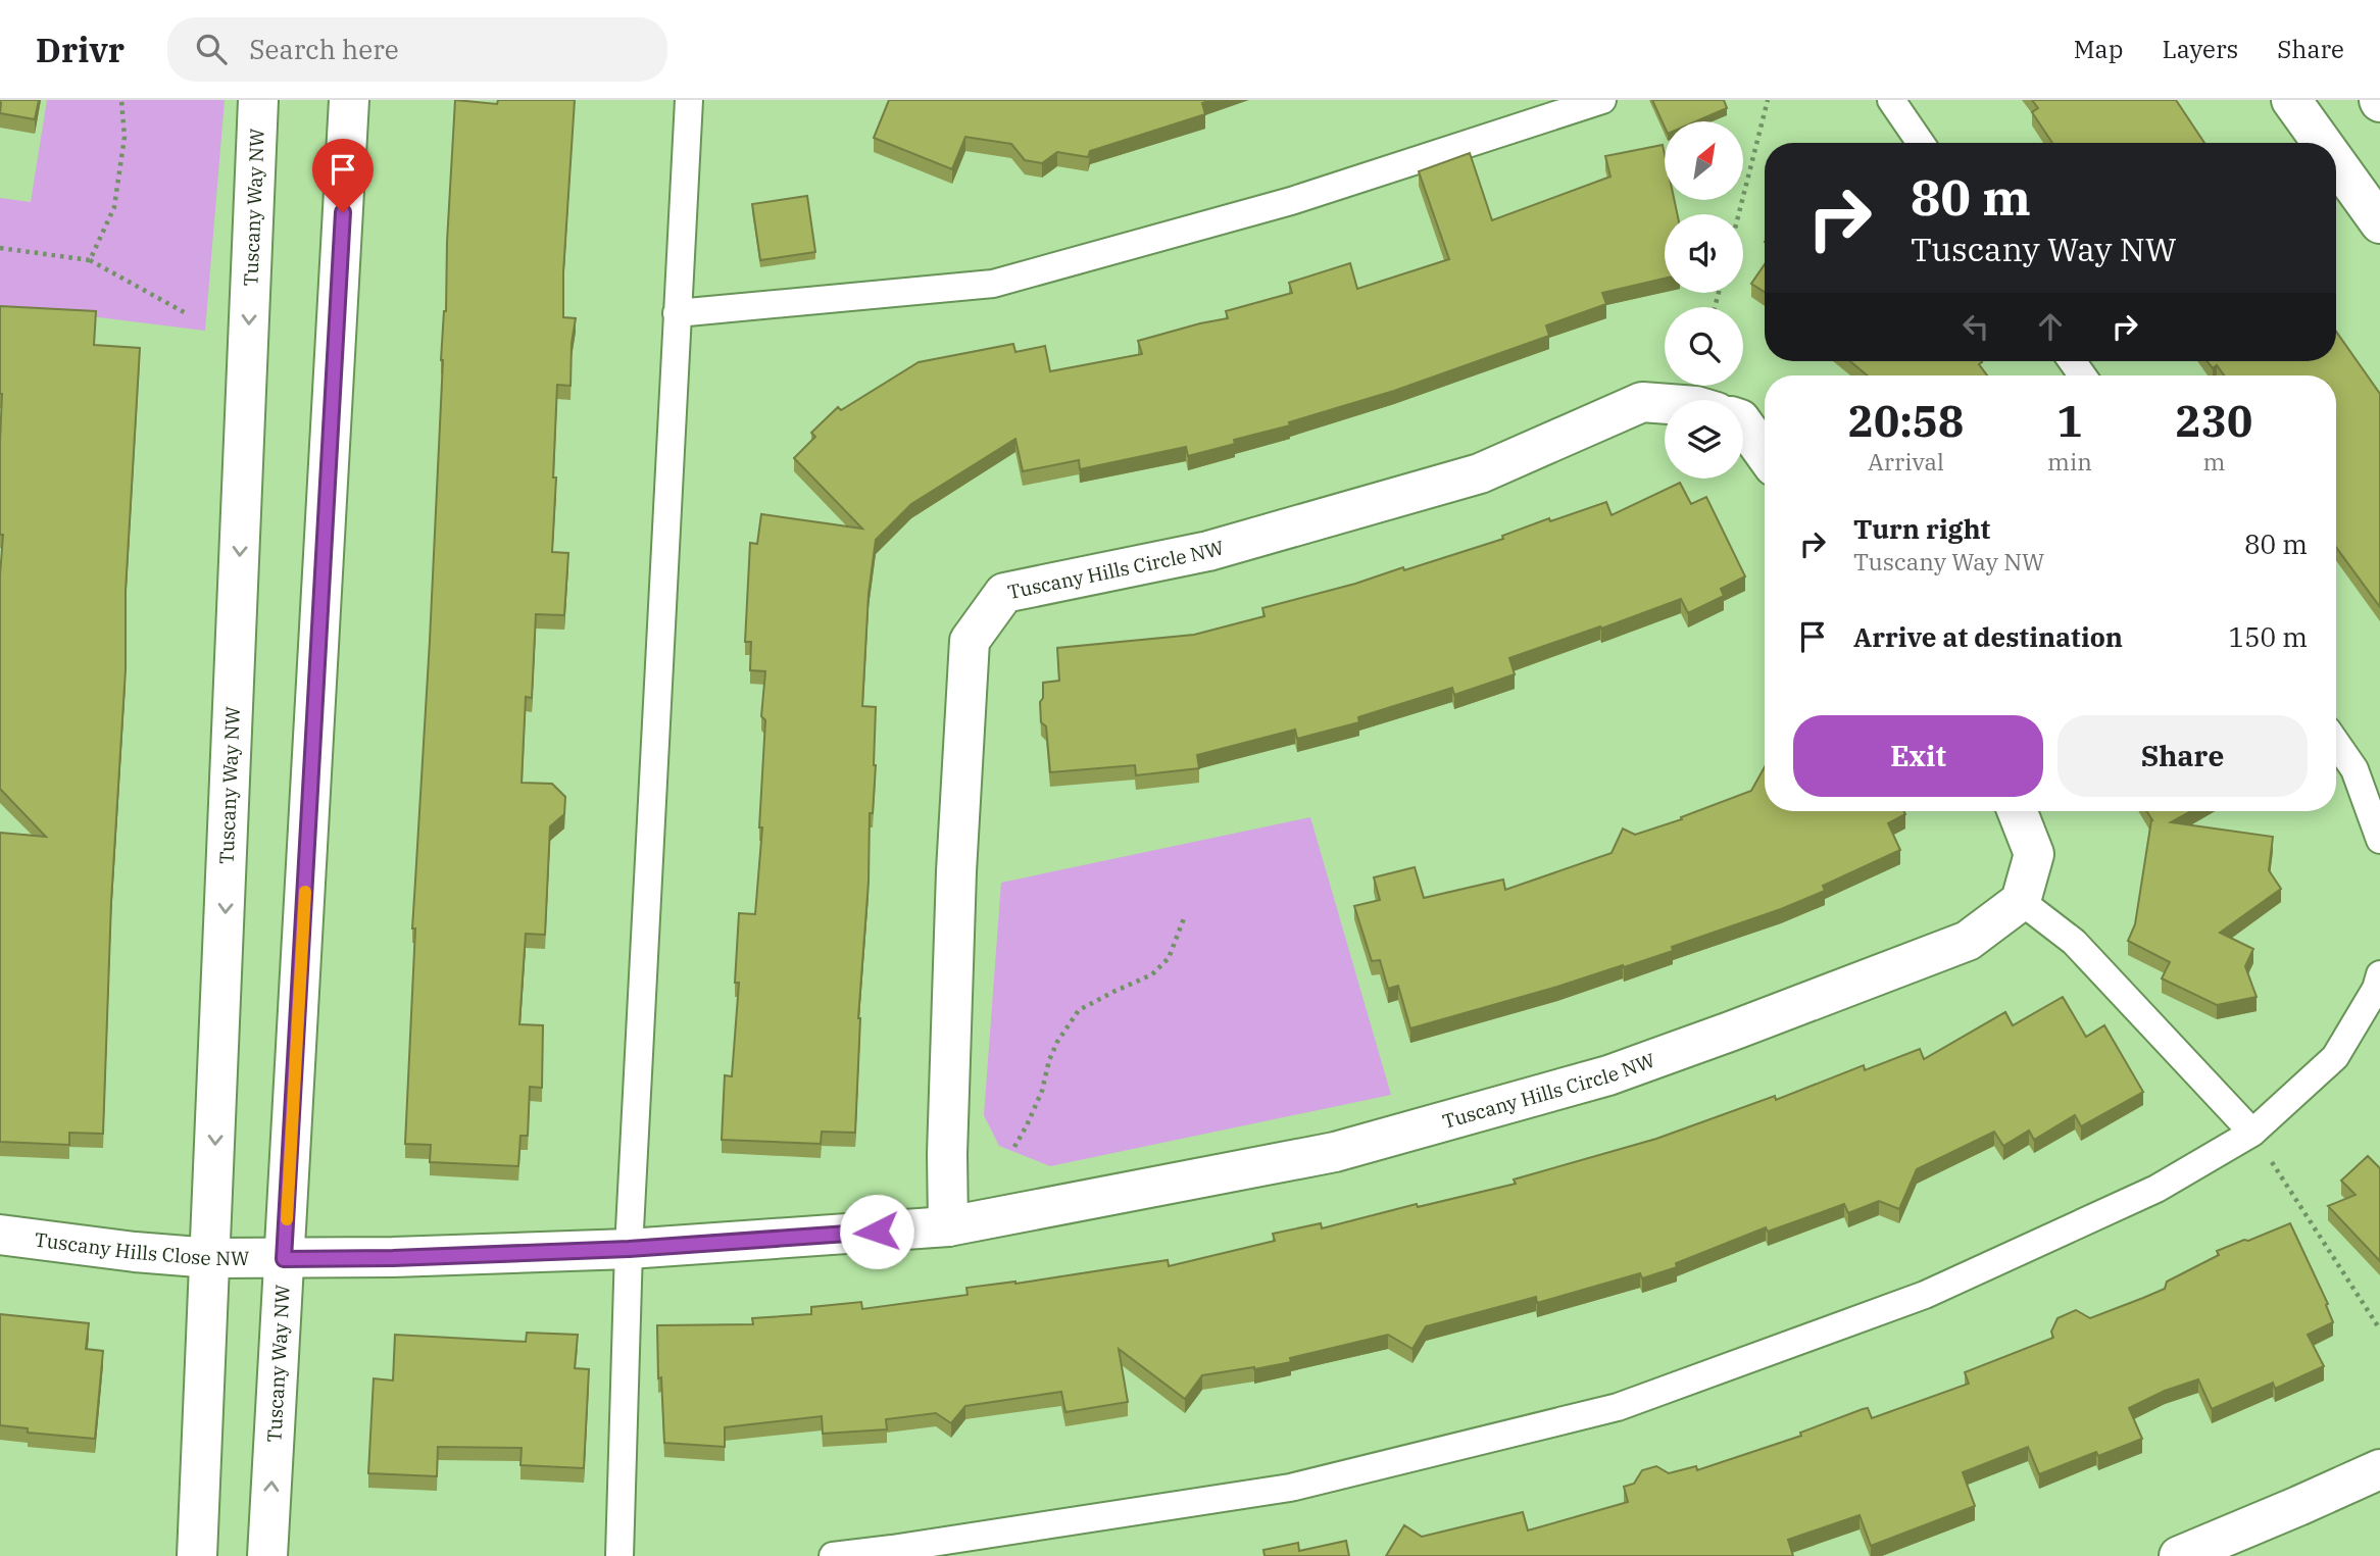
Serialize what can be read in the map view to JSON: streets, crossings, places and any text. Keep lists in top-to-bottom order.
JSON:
{
  "streets": {
    "street": ["Tuscany Way NW", "Tuscany Hills Circle NW", "Tuscany Hills Close NW"]
  },
  "crossings": [
    ["Tuscany Way NW", "Tuscany Hills Circle NW"],
    ["Tuscany Way NW", "Tuscany Hills Close NW"],
    ["Tuscany Hills Circle NW", "Tuscany Hills Close NW"]
  ],
  "north": "top right",
  "page": {
    "header": "Drivr",
    "search": "Search here",
    "nav": ["Map", "Layers", "Share"],
    "turn": ["80 m", "Tuscany Way NW"],
    "eta": [
      "20:58",
      "Arrival",
      "1",
      "min",
      "230",
      "m"
    ],
    "list": [
      {
        "name": "Turn right",
        "note": "Tuscany Way NW",
        "value": "80 m"
      },
      {
        "name": "Arrive at destination",
        "value": "150 m"
      }
    ],
    "buttons": ["Exit", "Share"]
  }
}
